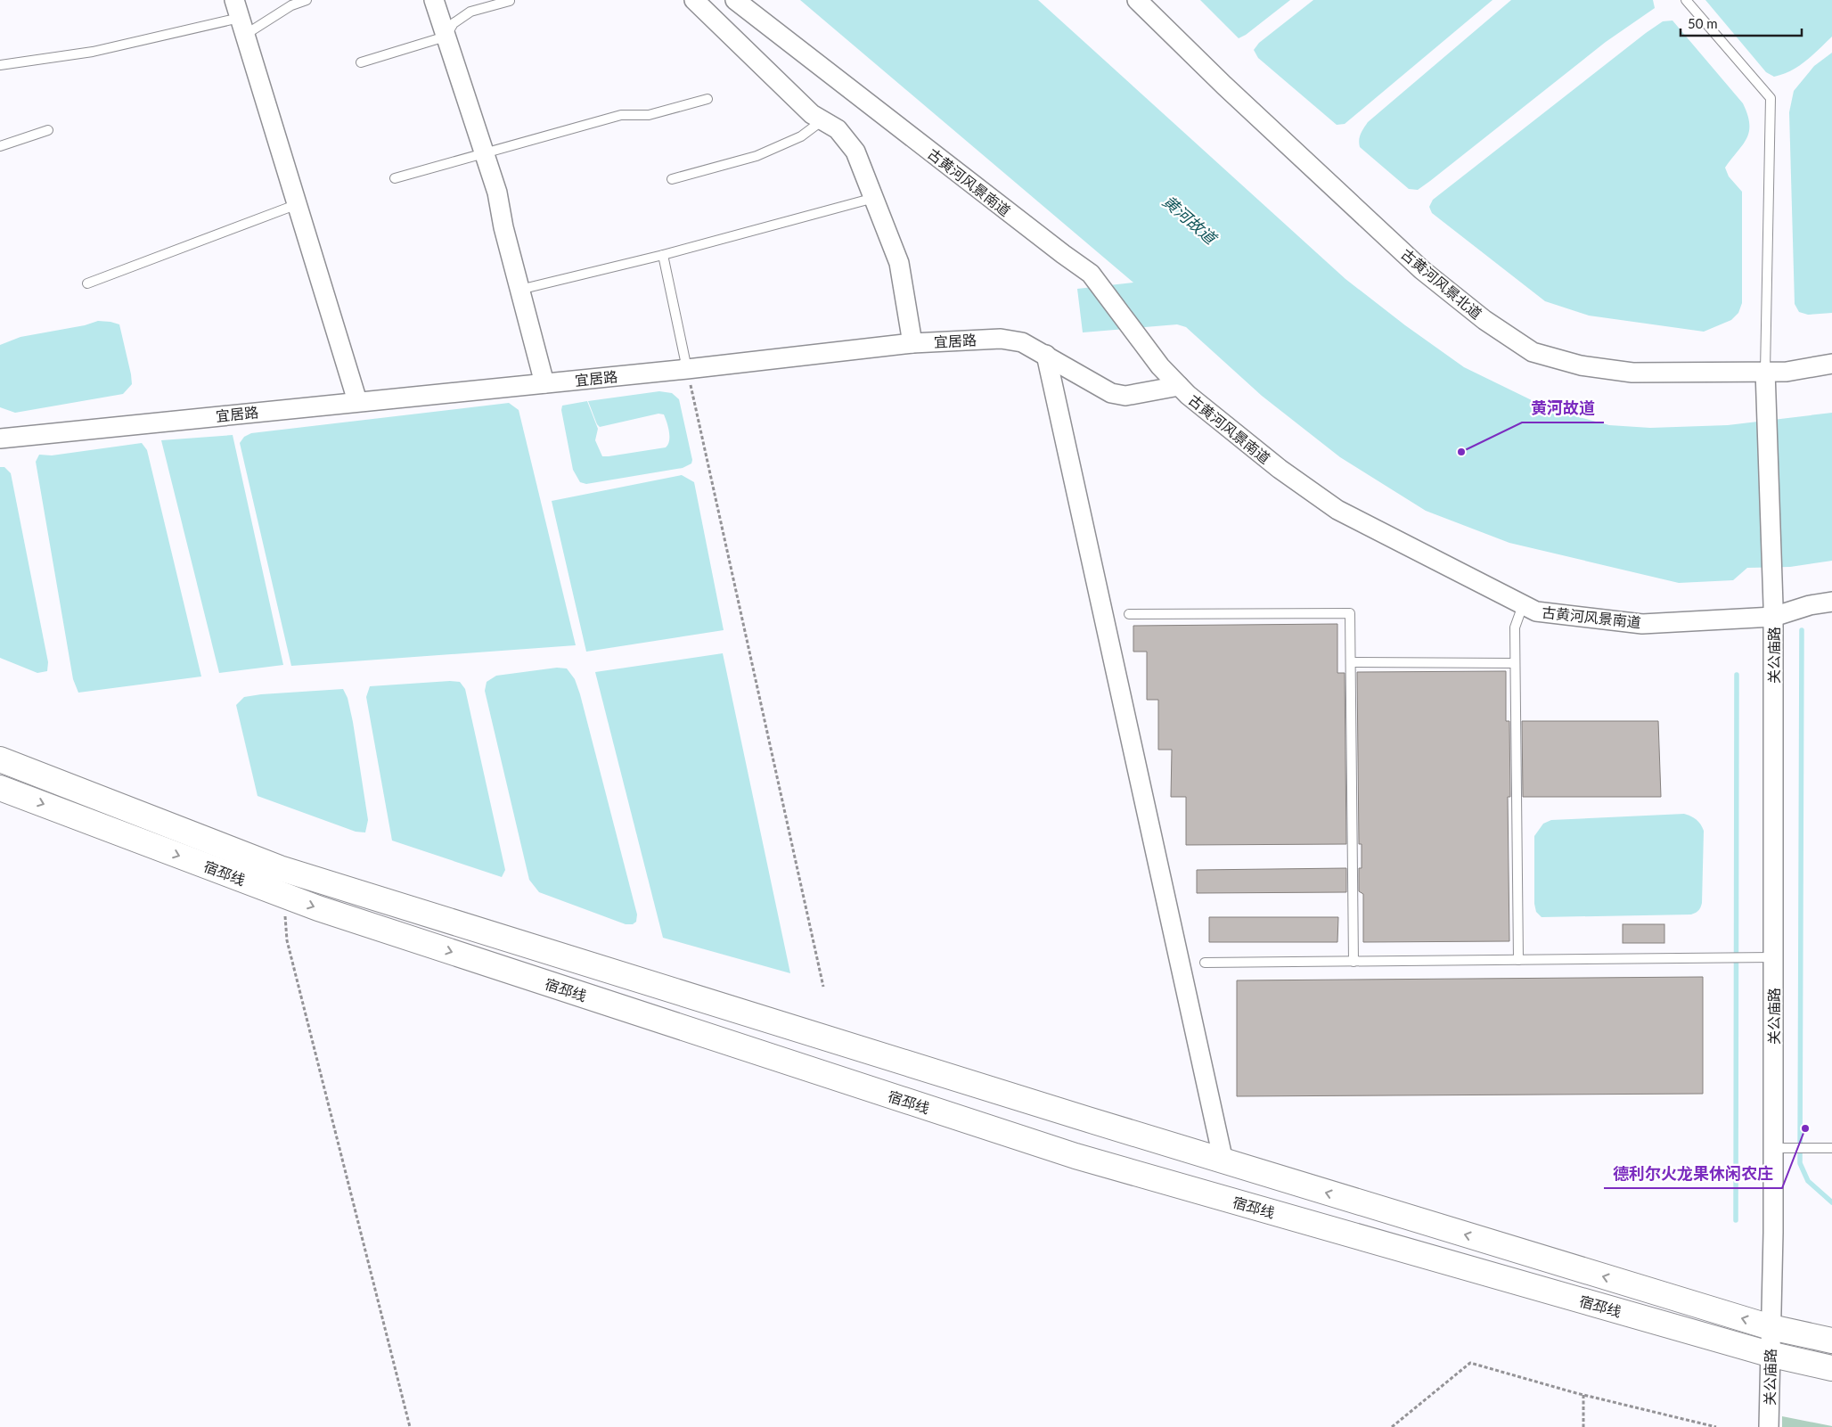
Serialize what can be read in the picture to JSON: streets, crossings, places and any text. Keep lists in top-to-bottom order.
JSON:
{
  "streets": {
    "main road": ["宿邳线"],
    "street": [
      "古黄河风景南道",
      "古黄河风景北道",
      "宜居路",
      "关公庙路"
    ]
  },
  "crossings": [
    ["古黄河风景南道", "宜居路"],
    ["古黄河风景南道", "关公庙路"],
    ["古黄河风景北道", "关公庙路"],
    ["关公庙路", "宿邳线"]
  ],
  "water": ["黄河故道"],
  "places": ["黄河故道", "德利尔火龙果休闲农庄"],
  "scale_bar": "50 m"
}
